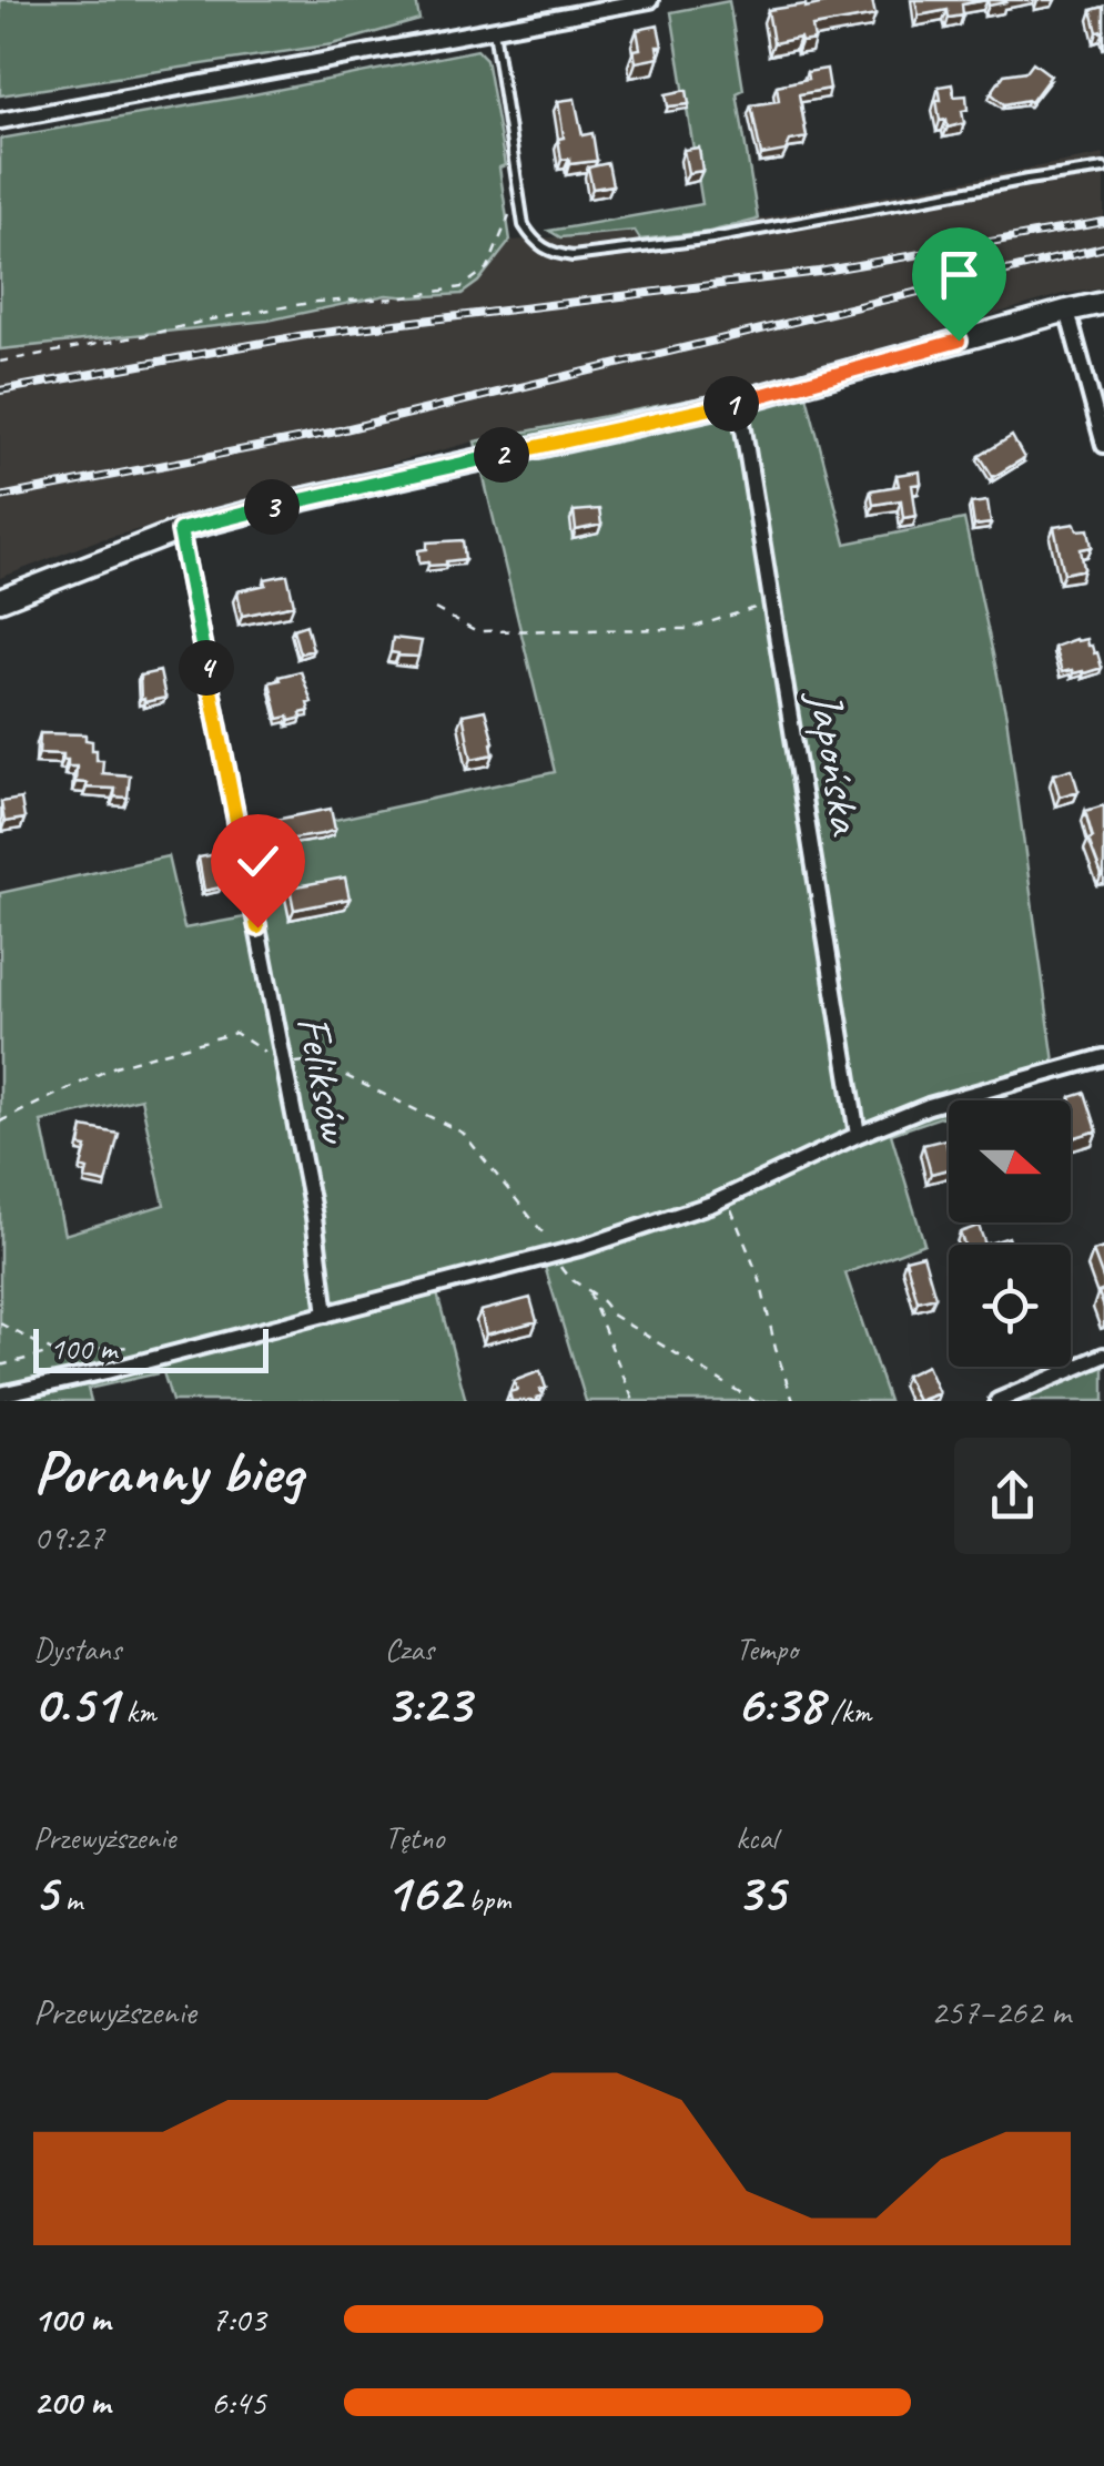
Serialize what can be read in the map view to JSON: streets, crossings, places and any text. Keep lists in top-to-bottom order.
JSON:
{
  "streets": {
    "street": ["Japońska", "Feliksów"]
  },
  "scale_bar": "100 m",
  "north": "right",
  "page": {
    "pins": [
      "1",
      "2",
      "3",
      "4"
    ],
    "scale": "100 m",
    "heading": ["Poranny bieg", "09:27"],
    "stats": [
      ["Dystans", "0.51 km"],
      ["Czas", "3:23"],
      ["Tempo", "6:38 /km"],
      ["Przewyższenie", "5 m"],
      ["Tętno", "162 bpm"],
      ["kcal", "35"]
    ],
    "chart": ["Przewyższenie", "257–262 m"],
    "list": [
      {
        "name": "100 m",
        "note": "7:03"
      },
      {
        "name": "200 m",
        "note": "6:45"
      }
    ]
  }
}
